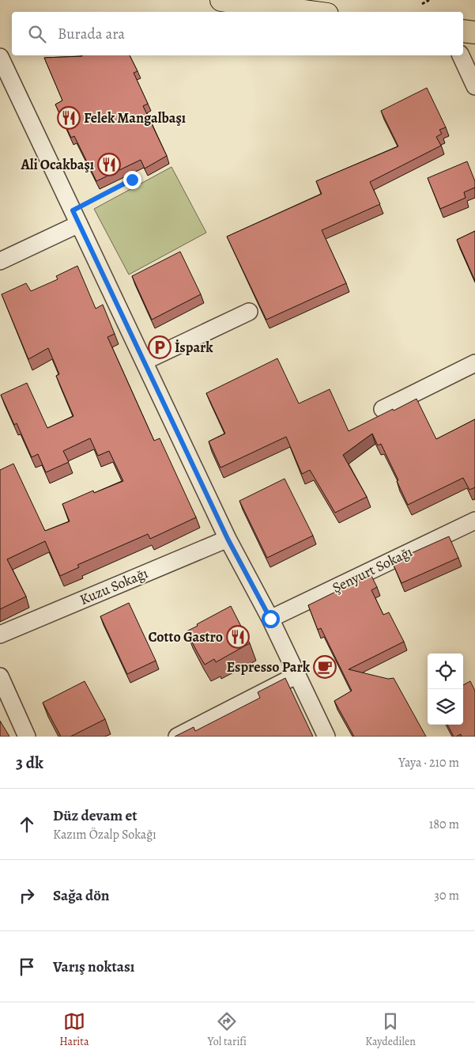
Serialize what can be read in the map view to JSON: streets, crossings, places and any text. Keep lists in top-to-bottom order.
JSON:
{
  "streets": {
    "street": ["Şenyurt Sokağı", "Kuzu Sokağı"]
  },
  "places": {
    "restaurant": ["Felek Mangalbaşı", "Ali Ocakbaşı", "Cotto Gastro"],
    "parking": ["İspark"],
    "cafe": ["Espresso Park"]
  },
  "page": {
    "search": "Burada ara",
    "heading": ["3 dk", "Yaya · 210 m"],
    "list": [
      ["Düz devam et", "Kazım Özalp Sokağı", "180 m"],
      ["Sağa dön", "30 m"],
      "Varış noktası"
    ],
    "nav": ["Harita", "Yol tarifi", "Kaydedilen"]
  }
}
